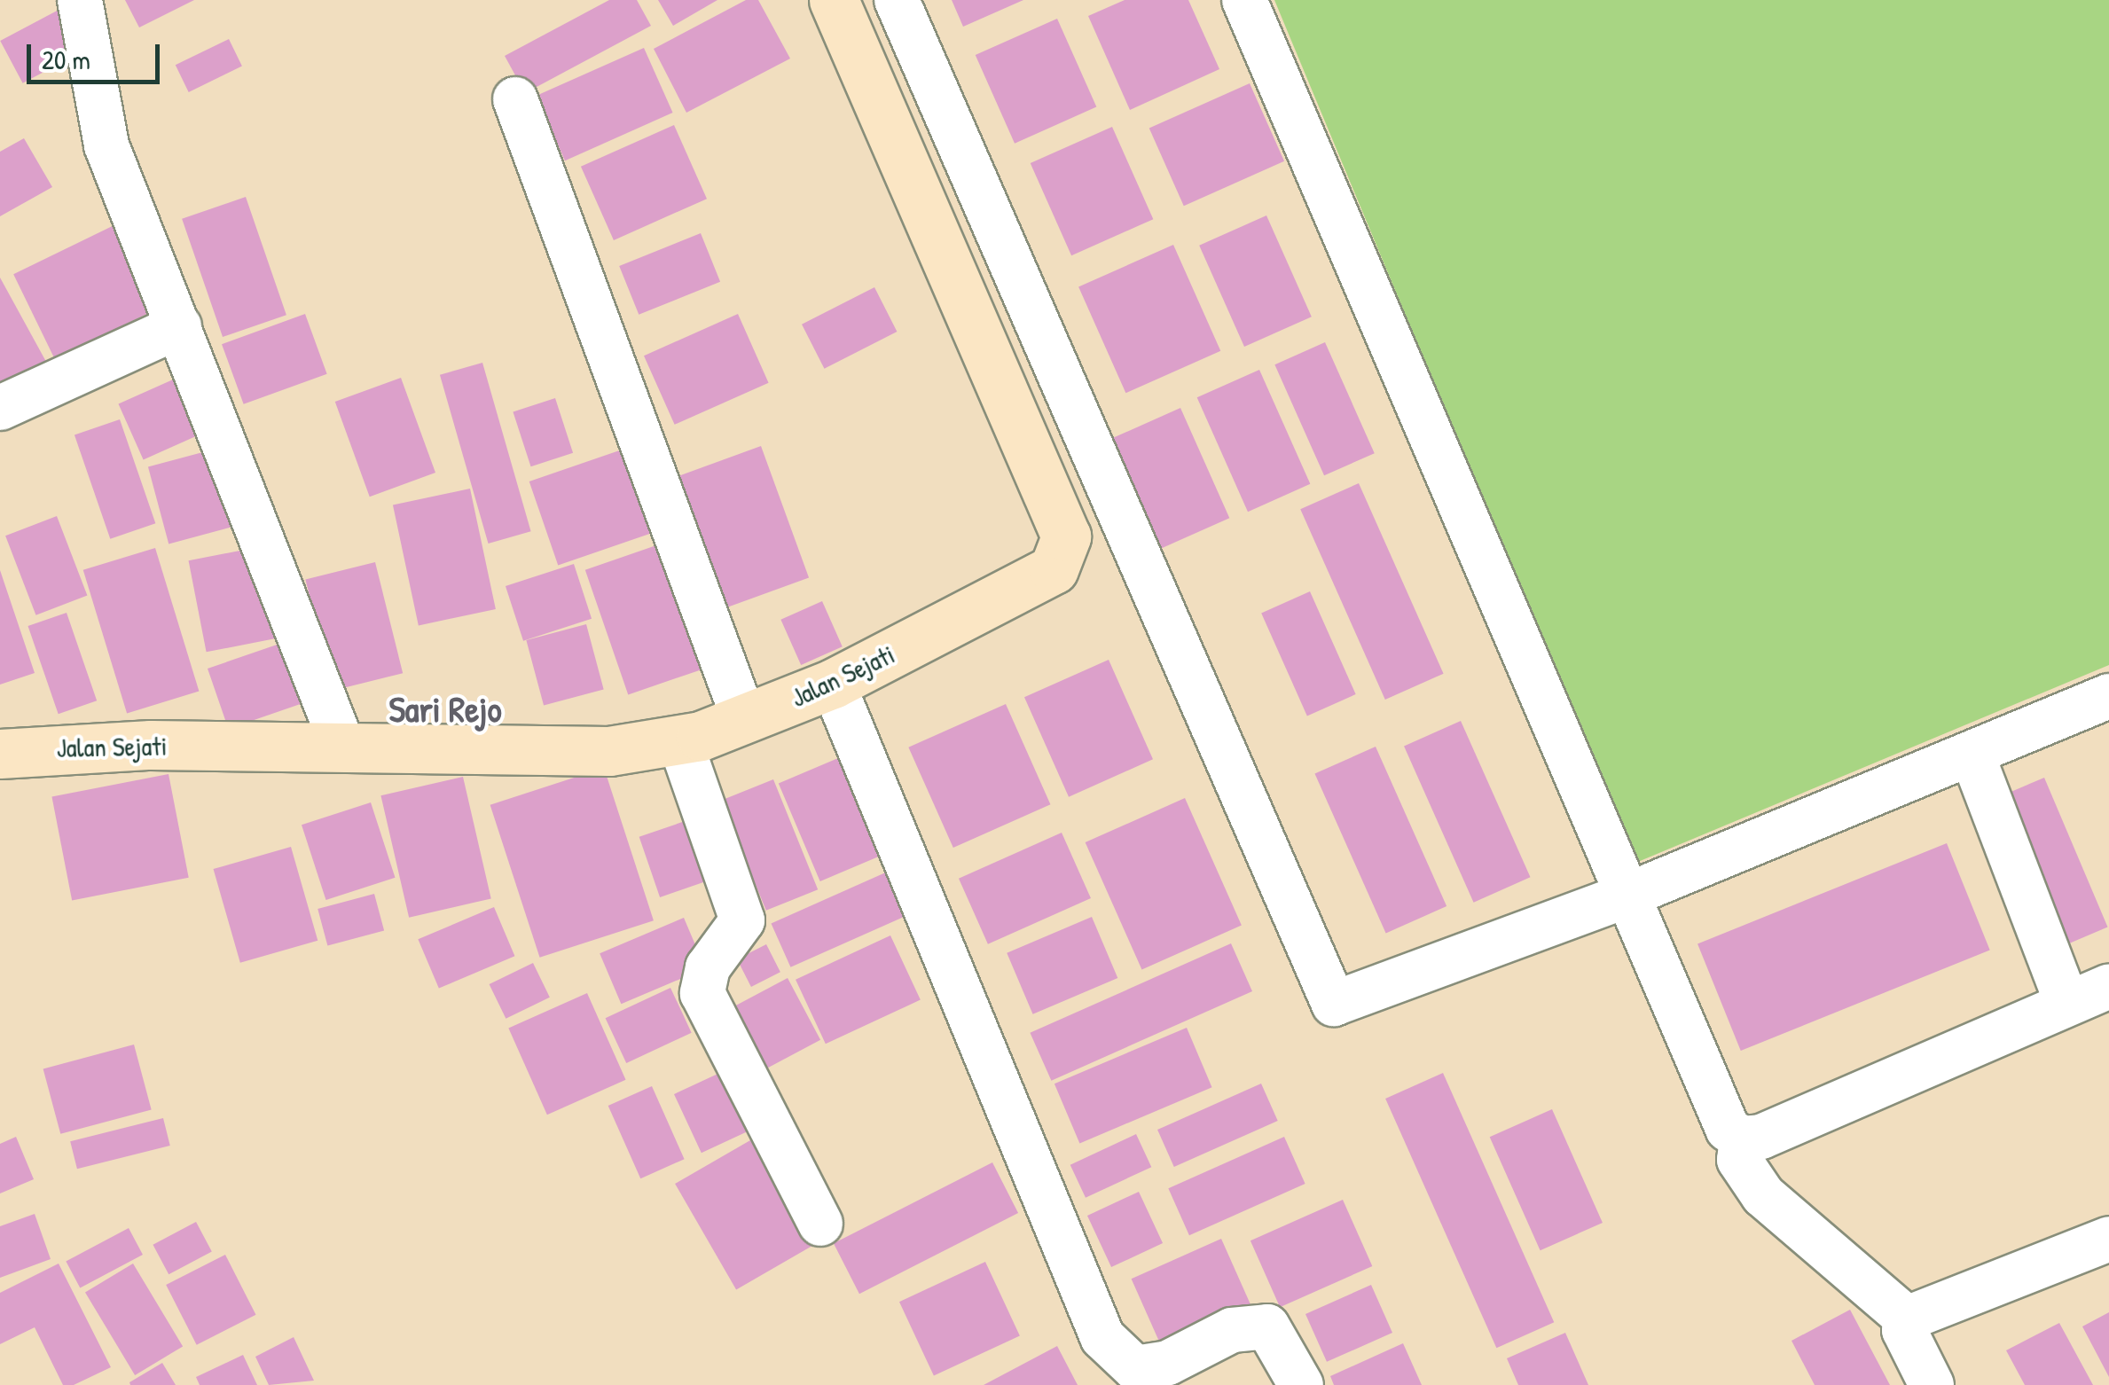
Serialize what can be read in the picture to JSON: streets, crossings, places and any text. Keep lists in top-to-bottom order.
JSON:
{
  "streets": {
    "street": ["Jalan Sejati"]
  },
  "districts": ["Sari Rejo"],
  "scale_bar": "20 m"
}
